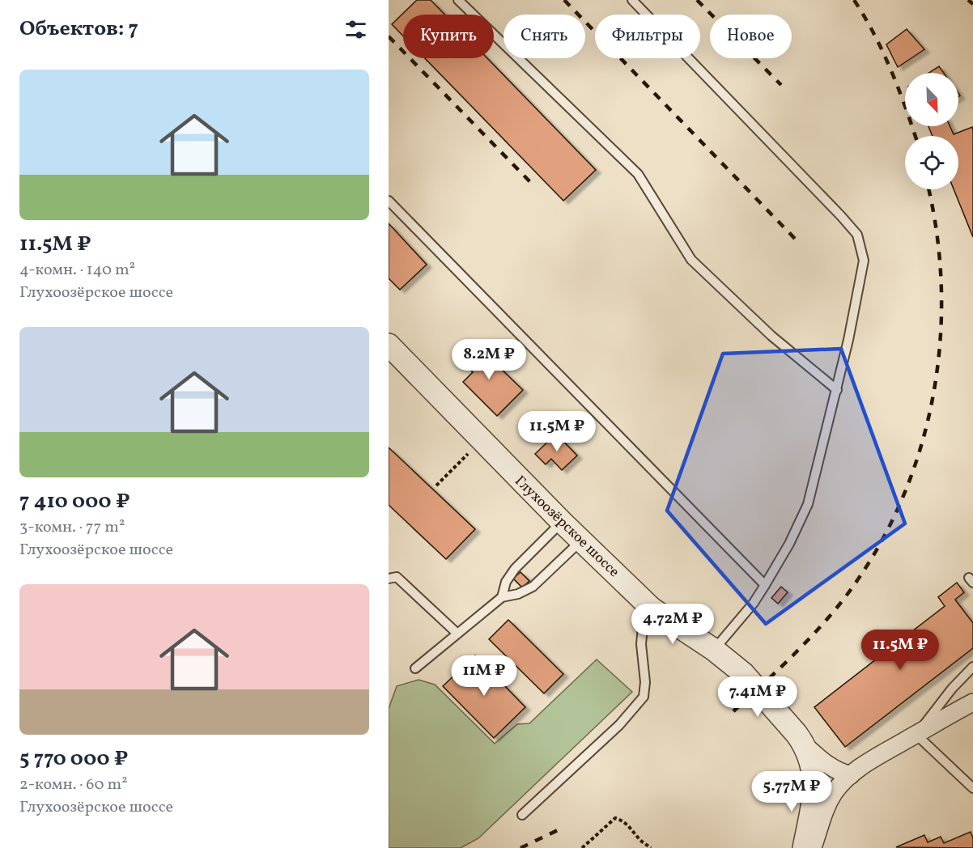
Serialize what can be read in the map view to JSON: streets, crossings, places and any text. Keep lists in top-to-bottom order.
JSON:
{
  "streets": {
    "street": ["Глухоозёрское шоссе"]
  },
  "north": "bottom right",
  "page": {
    "heading": "Объектов: 7",
    "chip": [
      "Купить",
      "Снять",
      "Фильтры",
      "Новое"
    ],
    "list": [
      {
        "name": "11.5M ₽",
        "note": "4-комн. · 140 m² · Глухоозёрское шоссе"
      },
      {
        "name": "7 410 000 ₽",
        "note": "3-комн. · 77 m² · Глухоозёрское шоссе"
      },
      {
        "name": "5 770 000 ₽",
        "note": "2-комн. · 60 m² · Глухоозёрское шоссе"
      }
    ],
    "price": [
      "8.2M ₽",
      "11.5M ₽",
      "4.72M ₽",
      "11.5M ₽",
      "11M ₽",
      "7.41M ₽",
      "5.77M ₽"
    ]
  }
}
